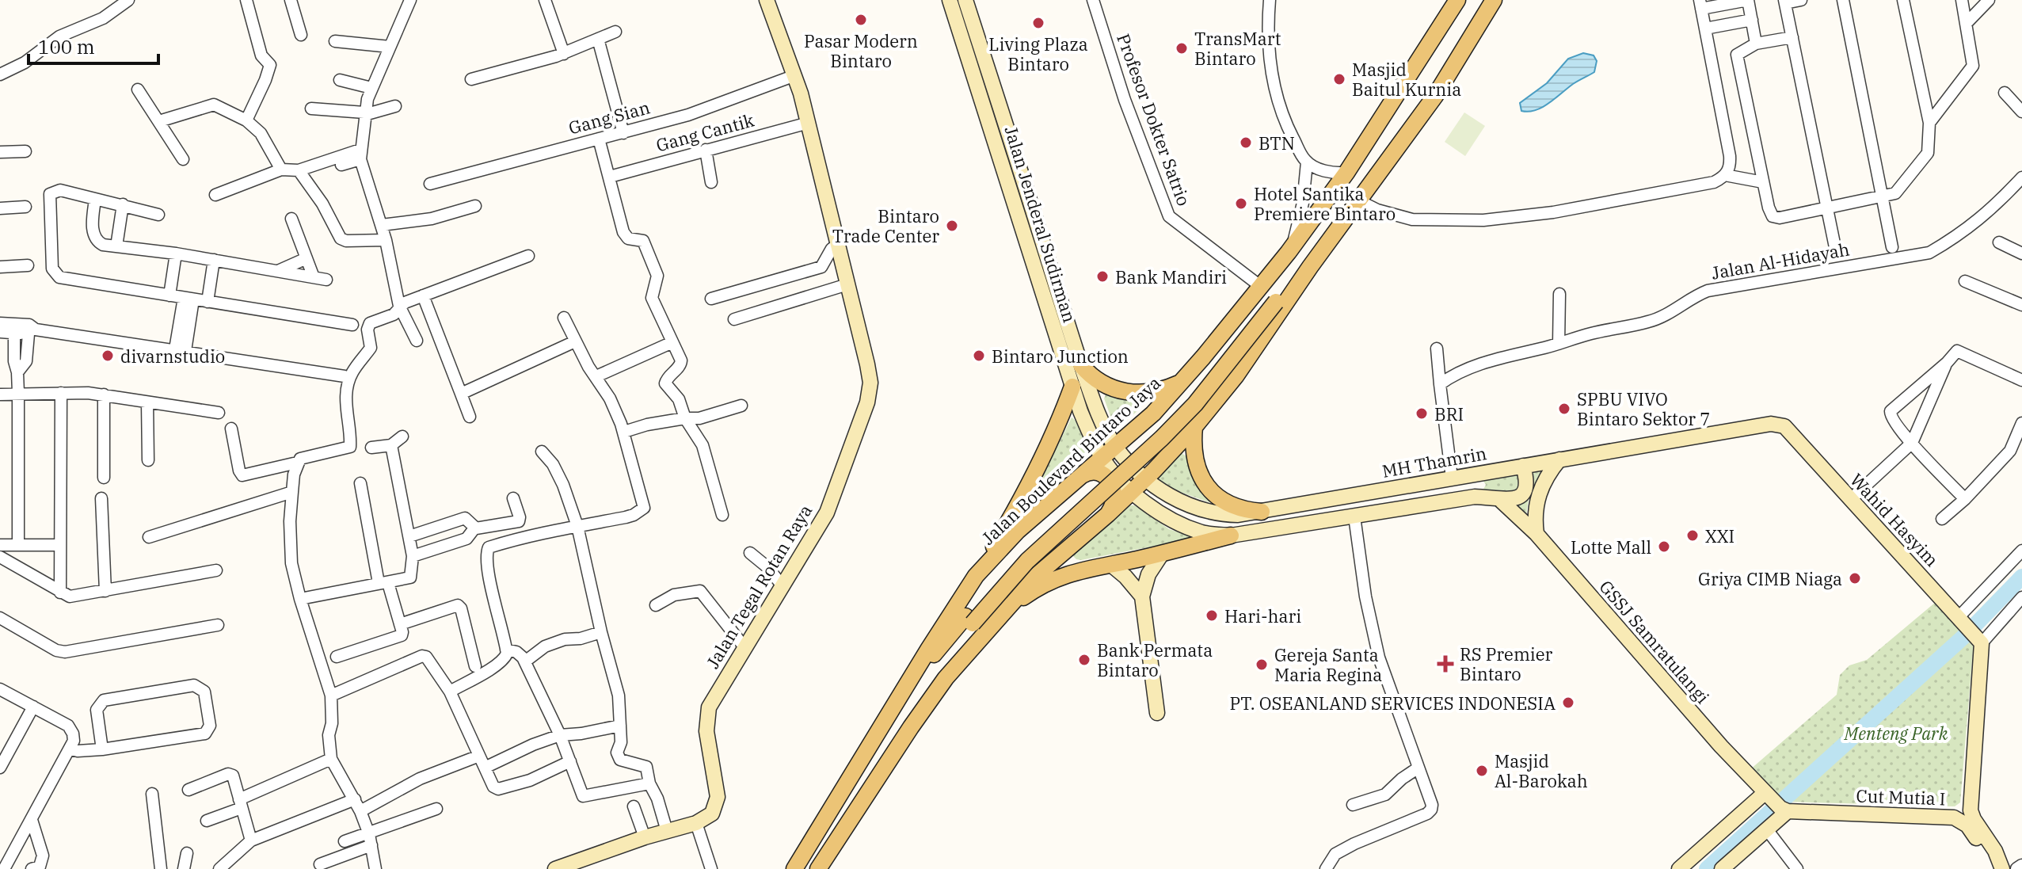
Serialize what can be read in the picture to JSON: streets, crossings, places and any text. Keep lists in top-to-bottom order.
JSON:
{
  "streets": {
    "main road": [
      "Jalan Jenderal Sudirman",
      "Jalan Boulevard Bintaro Jaya",
      "MH Thamrin",
      "Wahid Hasyim",
      "Jalan Tegal Rotan Raya",
      "GSSJ Samratulangi",
      "Cut Mutia I"
    ],
    "street": [
      "Gang Sian",
      "Profesor Dokter Satrio",
      "Gang Cantik",
      "Jalan Al-Hidayah"
    ]
  },
  "crossings": [
    ["Gang Sian", "Jalan Tegal Rotan Raya"],
    ["Profesor Dokter Satrio", "Jalan Boulevard Bintaro Jaya"],
    ["Gang Cantik", "Jalan Tegal Rotan Raya"],
    ["Jalan Jenderal Sudirman", "Jalan Boulevard Bintaro Jaya"],
    ["Jalan Jenderal Sudirman", "MH Thamrin"],
    ["Jalan Boulevard Bintaro Jaya", "MH Thamrin"],
    ["MH Thamrin", "Wahid Hasyim"],
    ["GSSJ Samratulangi", "Cut Mutia I"]
  ],
  "parks": ["Menteng Park"],
  "places": {
    "other": [
      "Pasar Modern Bintaro",
      "Living Plaza Bintaro",
      "TransMart Bintaro",
      "Masjid Baitul Kurnia",
      "BTN",
      "Hotel Santika Premiere Bintaro",
      "Bintaro Trade Center",
      "Bank Mandiri",
      "divarnstudio",
      "Bintaro Junction",
      "SPBU VIVO Bintaro Sektor 7",
      "BRI",
      "XXI",
      "Lotte Mall",
      "Griya CIMB Niaga",
      "Hari-hari",
      "Bank Permata Bintaro",
      "Gereja Santa Maria Regina",
      "PT. OSEANLAND SERVICES INDONESIA",
      "Masjid Al-Barokah"
    ],
    "health": ["RS Premier Bintaro"]
  },
  "scale_bar": "100 m"
}
